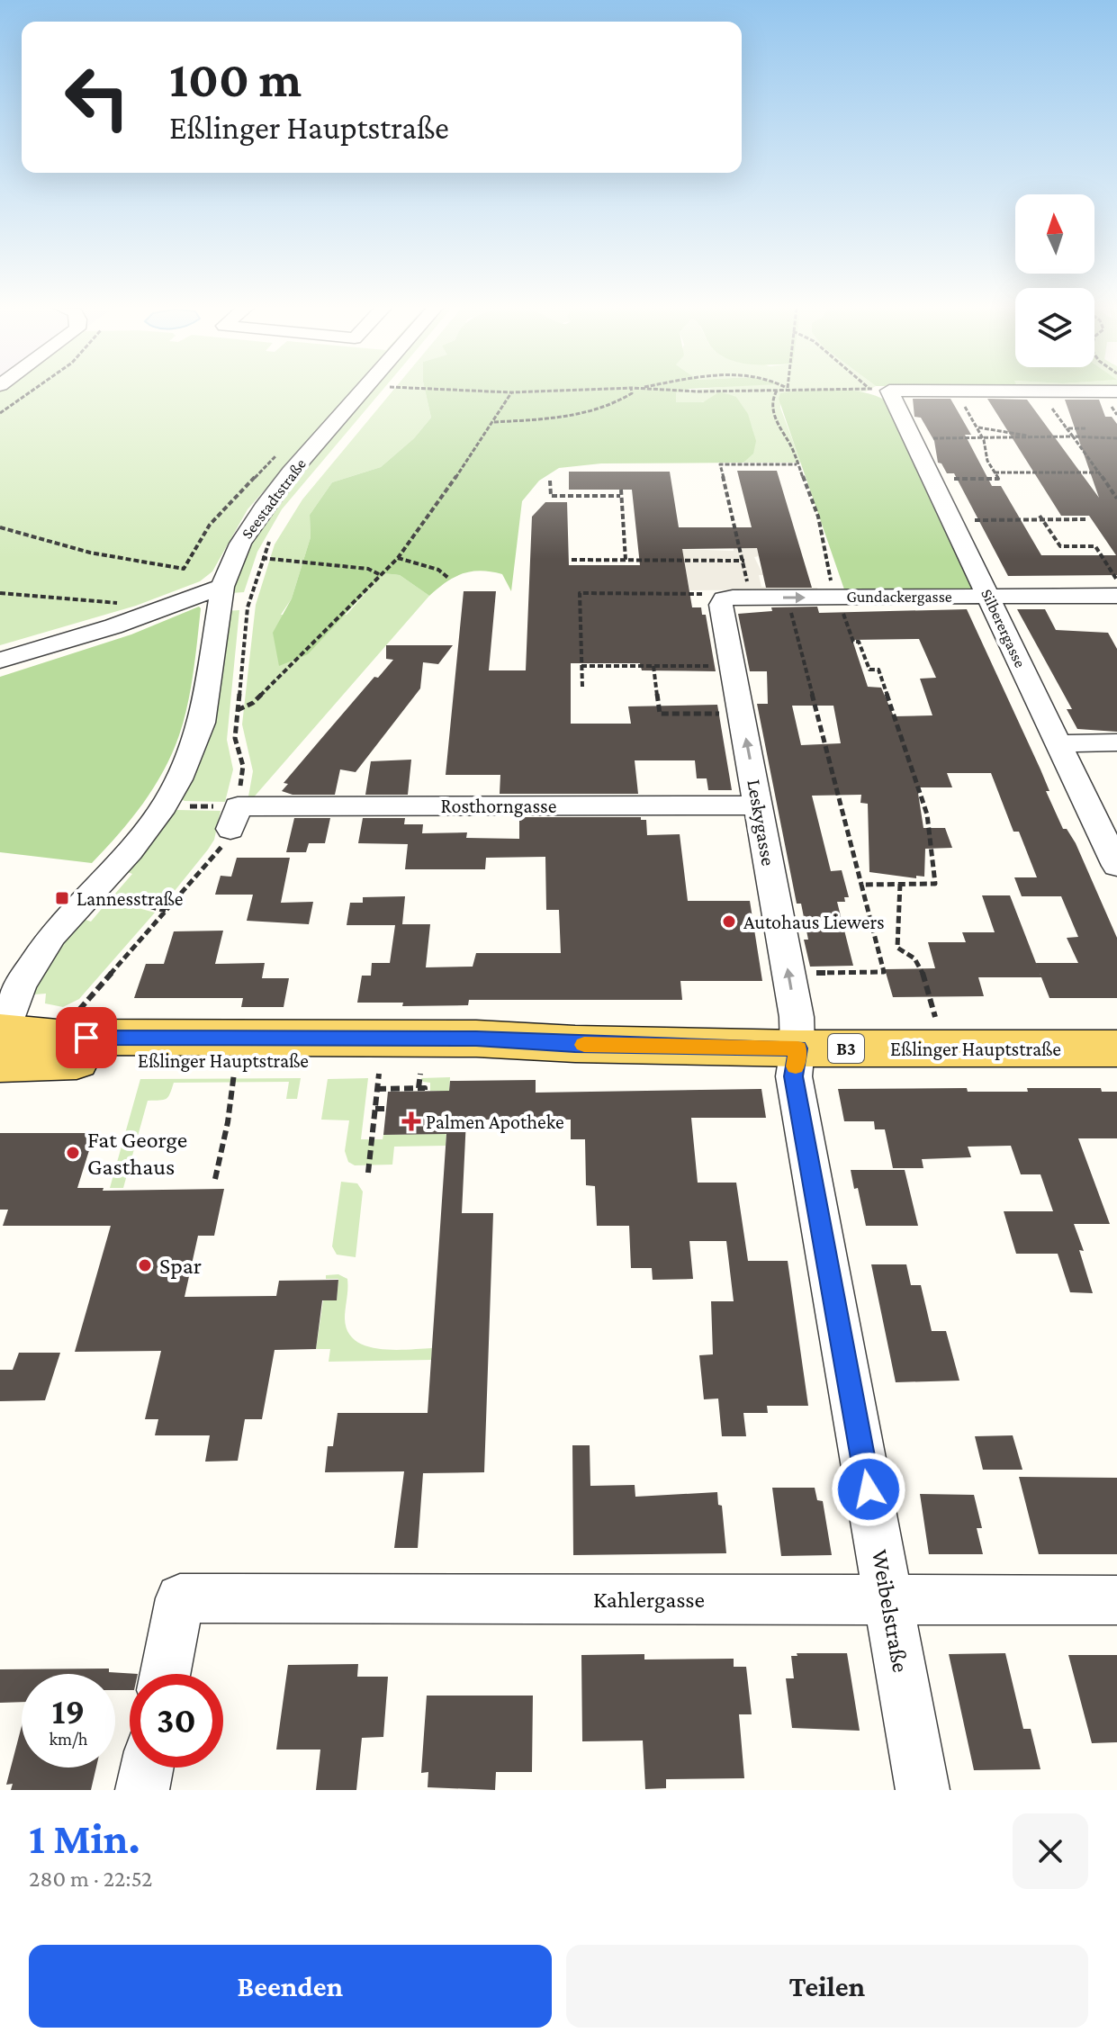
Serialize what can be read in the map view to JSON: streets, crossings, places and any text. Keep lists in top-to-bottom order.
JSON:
{
  "streets": {
    "main road": ["B3", "Eßlinger Hauptstraße"],
    "street": [
      "Seestadtstraße",
      "Gundackergasse",
      "Silberergasse",
      "Rosthorngasse",
      "Leskygasse",
      "Kahlergasse",
      "Weibelstraße"
    ]
  },
  "crossings": [
    ["Seestadtstraße", "Eßlinger Hauptstraße"],
    ["Gundackergasse", "Silberergasse"],
    ["Gundackergasse", "Leskygasse"],
    ["Rosthorngasse", "Leskygasse"],
    ["Leskygasse", "Eßlinger Hauptstraße"],
    ["Leskygasse", "Weibelstraße"],
    ["Eßlinger Hauptstraße", "Weibelstraße"],
    ["Kahlergasse", "Weibelstraße"]
  ],
  "one_way": ["Gundackergasse", "Leskygasse"],
  "places": {
    "transit": ["Lannesstraße"],
    "other": ["Autohaus Liewers", "Fat George Gasthaus", "Spar"],
    "health": ["Palmen Apotheke"]
  },
  "north": "top",
  "page": {
    "turn": ["100 m", "Eßlinger Hauptstraße"],
    "speed": "19 km/h",
    "limit": "30",
    "heading": ["1 Min.", "280 m · 22:52"],
    "buttons": ["Beenden", "Teilen"]
  }
}
